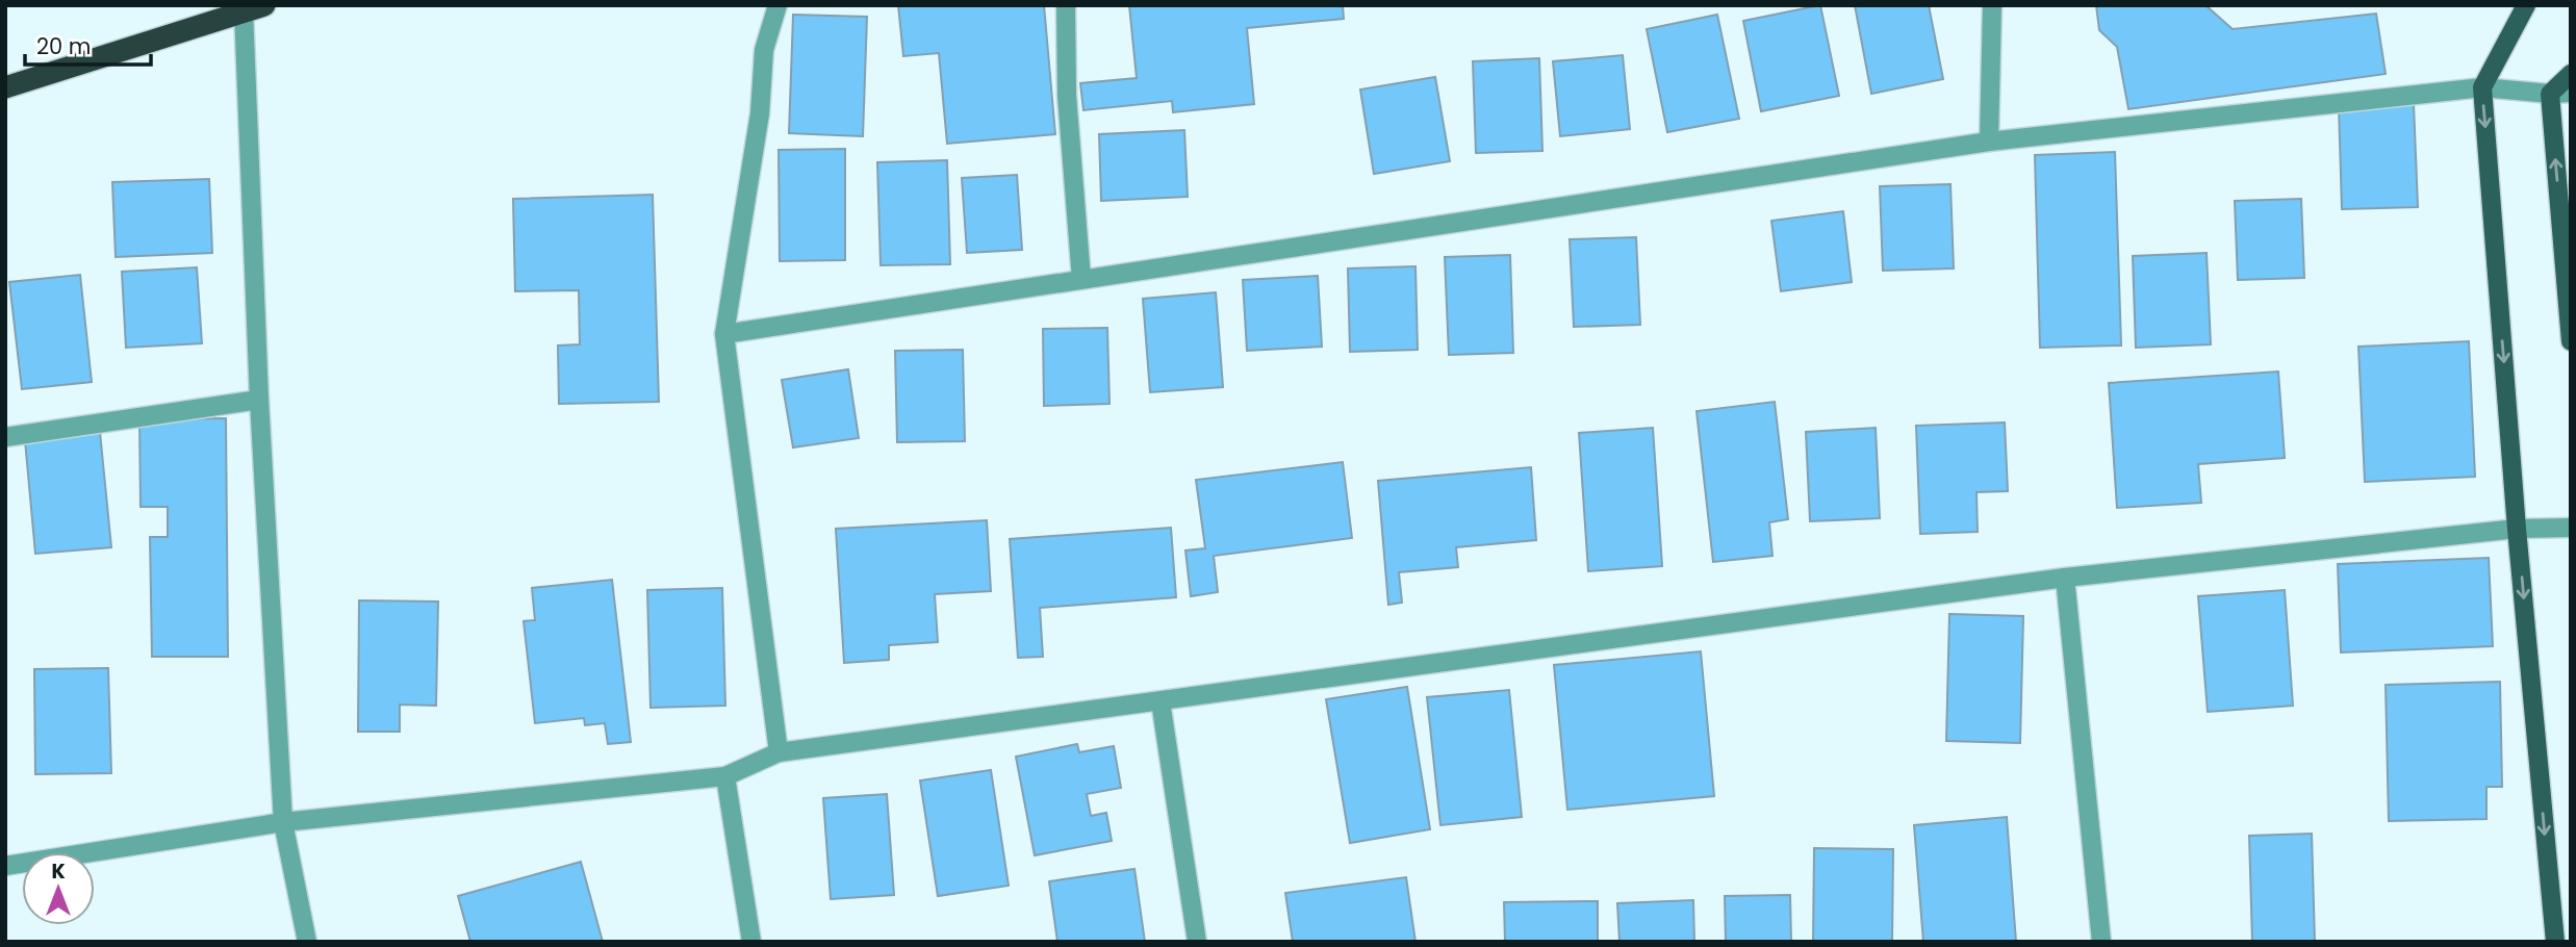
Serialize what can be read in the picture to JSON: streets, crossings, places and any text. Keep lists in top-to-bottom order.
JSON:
{
  "scale_bar": "20 m",
  "north": "top"
}
